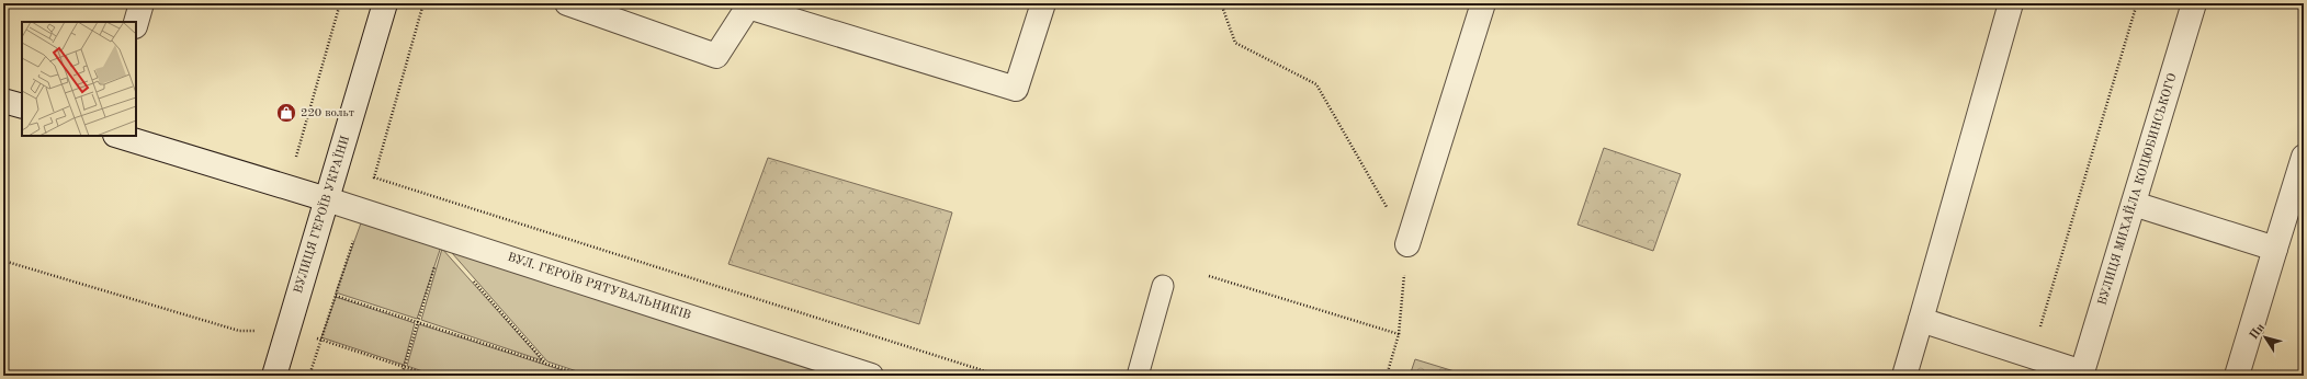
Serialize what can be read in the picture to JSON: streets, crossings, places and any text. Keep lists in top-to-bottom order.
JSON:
{
  "streets": {
    "street": ["ВУЛИЦЯ МИХАЙЛА КОЦЮБИНСЬКОГО", "ВУЛИЦЯ ГЕРОЇВ УКРАЇНИ", "ВУЛ. ГЕРОЇВ РЯТУВАЛЬНИКІВ"]
  },
  "crossings": [
    ["ВУЛИЦЯ ГЕРОЇВ УКРАЇНИ", "ВУЛ. ГЕРОЇВ РЯТУВАЛЬНИКІВ"]
  ],
  "places": {
    "shop": ["220 вольт"]
  },
  "north": "top left"
}
